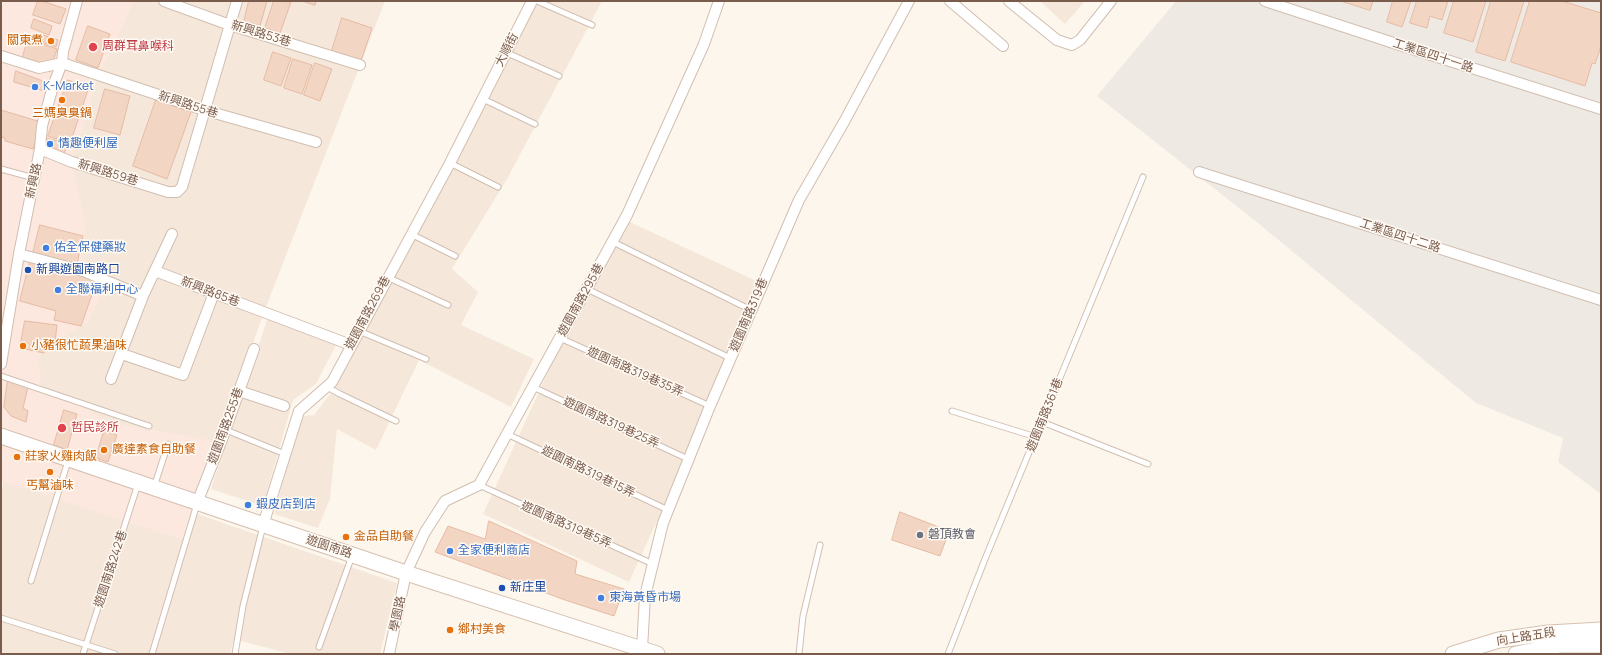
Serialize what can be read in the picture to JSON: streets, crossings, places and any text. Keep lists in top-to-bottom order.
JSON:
{
  "streets": {
    "street": [
      "新興路53巷",
      "大順街",
      "工業區四十一路",
      "新興路55巷",
      "新興路59巷",
      "新興路",
      "工業區四十二路",
      "新興路85巷",
      "遊園南路295巷",
      "遊園南路269巷",
      "遊園南路319巷",
      "遊園南路255巷",
      "遊園南路",
      "學園路",
      "向上路五段"
    ],
    "lane": [
      "遊園南路319巷35弄",
      "遊園南路361巷",
      "遊園南路319巷25弄",
      "遊園南路319巷15弄",
      "遊園南路319巷5弄",
      "遊園南路242巷"
    ]
  },
  "crossings": [
    ["大順街", "遊園南路269巷"],
    ["新興路55巷", "新興路59巷"],
    ["新興路55巷", "新興路"],
    ["新興路59巷", "新興路"],
    ["新興路85巷", "遊園南路269巷"],
    ["遊園南路295巷", "遊園南路319巷35弄"],
    ["遊園南路295巷", "遊園南路319巷25弄"],
    ["遊園南路295巷", "遊園南路319巷15弄"],
    ["遊園南路295巷", "遊園南路319巷5弄"],
    ["遊園南路269巷", "遊園南路"],
    ["遊園南路319巷", "遊園南路319巷35弄"],
    ["遊園南路319巷", "遊園南路319巷25弄"],
    ["遊園南路319巷", "遊園南路319巷15弄"],
    ["遊園南路319巷", "遊園南路319巷5弄"],
    ["遊園南路319巷", "遊園南路"],
    ["遊園南路255巷", "遊園南路"],
    ["遊園南路", "遊園南路242巷"],
    ["遊園南路", "學園路"]
  ],
  "places": [
    "關東煮",
    "周群耳鼻喉科",
    "K-Market",
    "三媽臭臭鍋",
    "情趣便利屋",
    "佑全保健藥妝",
    "新興遊園南路口",
    "全聯福利中心",
    "小豬很忙蔬果滷味",
    "哲民診所",
    "廣達素食自助餐",
    "莊家火雞肉飯",
    "丐幫滷味",
    "蝦皮店到店",
    "磐頂教會",
    "金品自助餐",
    "全家便利商店",
    "新庄里",
    "東海黃昏市場",
    "鄉村美食"
  ]
}
